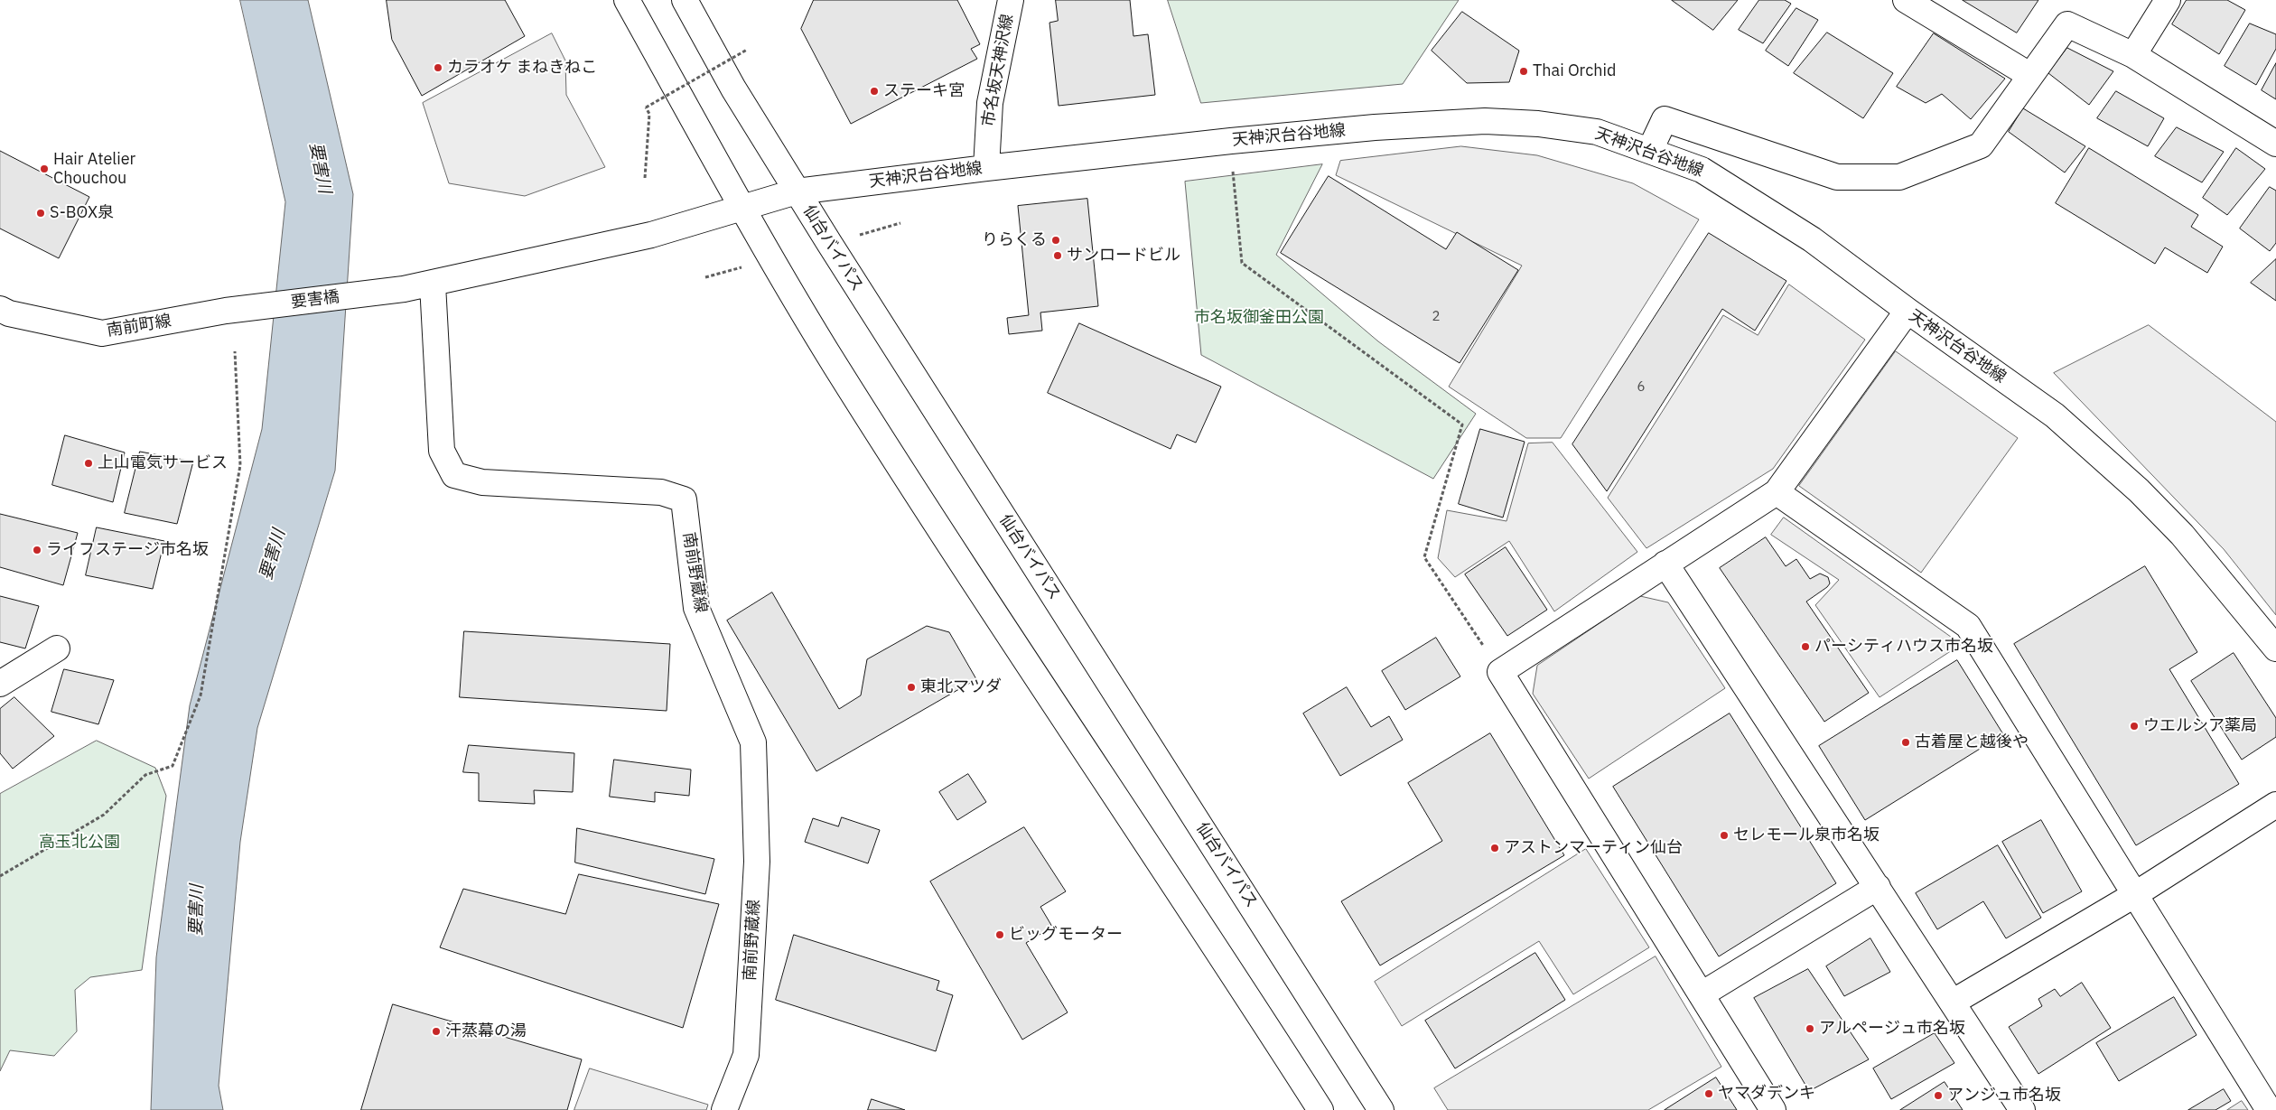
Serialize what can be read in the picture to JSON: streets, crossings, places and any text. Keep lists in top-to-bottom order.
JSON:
{
  "streets": {
    "main road": [
      "市名坂天神沢線",
      "天神沢台谷地線",
      "仙台バイパス",
      "要害橋",
      "南前町線",
      "南前野蔵線"
    ]
  },
  "crossings": [
    ["市名坂天神沢線", "天神沢台谷地線"],
    ["天神沢台谷地線", "仙台バイパス"],
    ["天神沢台谷地線", "要害橋"],
    ["要害橋", "南前町線"],
    ["要害橋", "南前野蔵線"]
  ],
  "water": ["要害川"],
  "parks": ["市名坂御釜田公園", "高玉北公園"],
  "places": [
    "カラオケ まねきねこ",
    "Thai Orchid",
    "ステーキ宮",
    "Hair Atelier Chouchou",
    "S-BOX泉",
    "りらくる",
    "サンロードビル",
    "上山電気サービス",
    "ライフステージ市名坂",
    "パーシティハウス市名坂",
    "東北マツダ",
    "ウエルシア薬局",
    "古着屋と越後や",
    "セレモール泉市名坂",
    "アストンマーティン仙台",
    "ビッグモーター",
    "アルページュ市名坂",
    "汗蒸幕の湯",
    "ヤマダデンキ",
    "アンジュ市名坂"
  ],
  "house_numbers": ["2", "6"]
}
